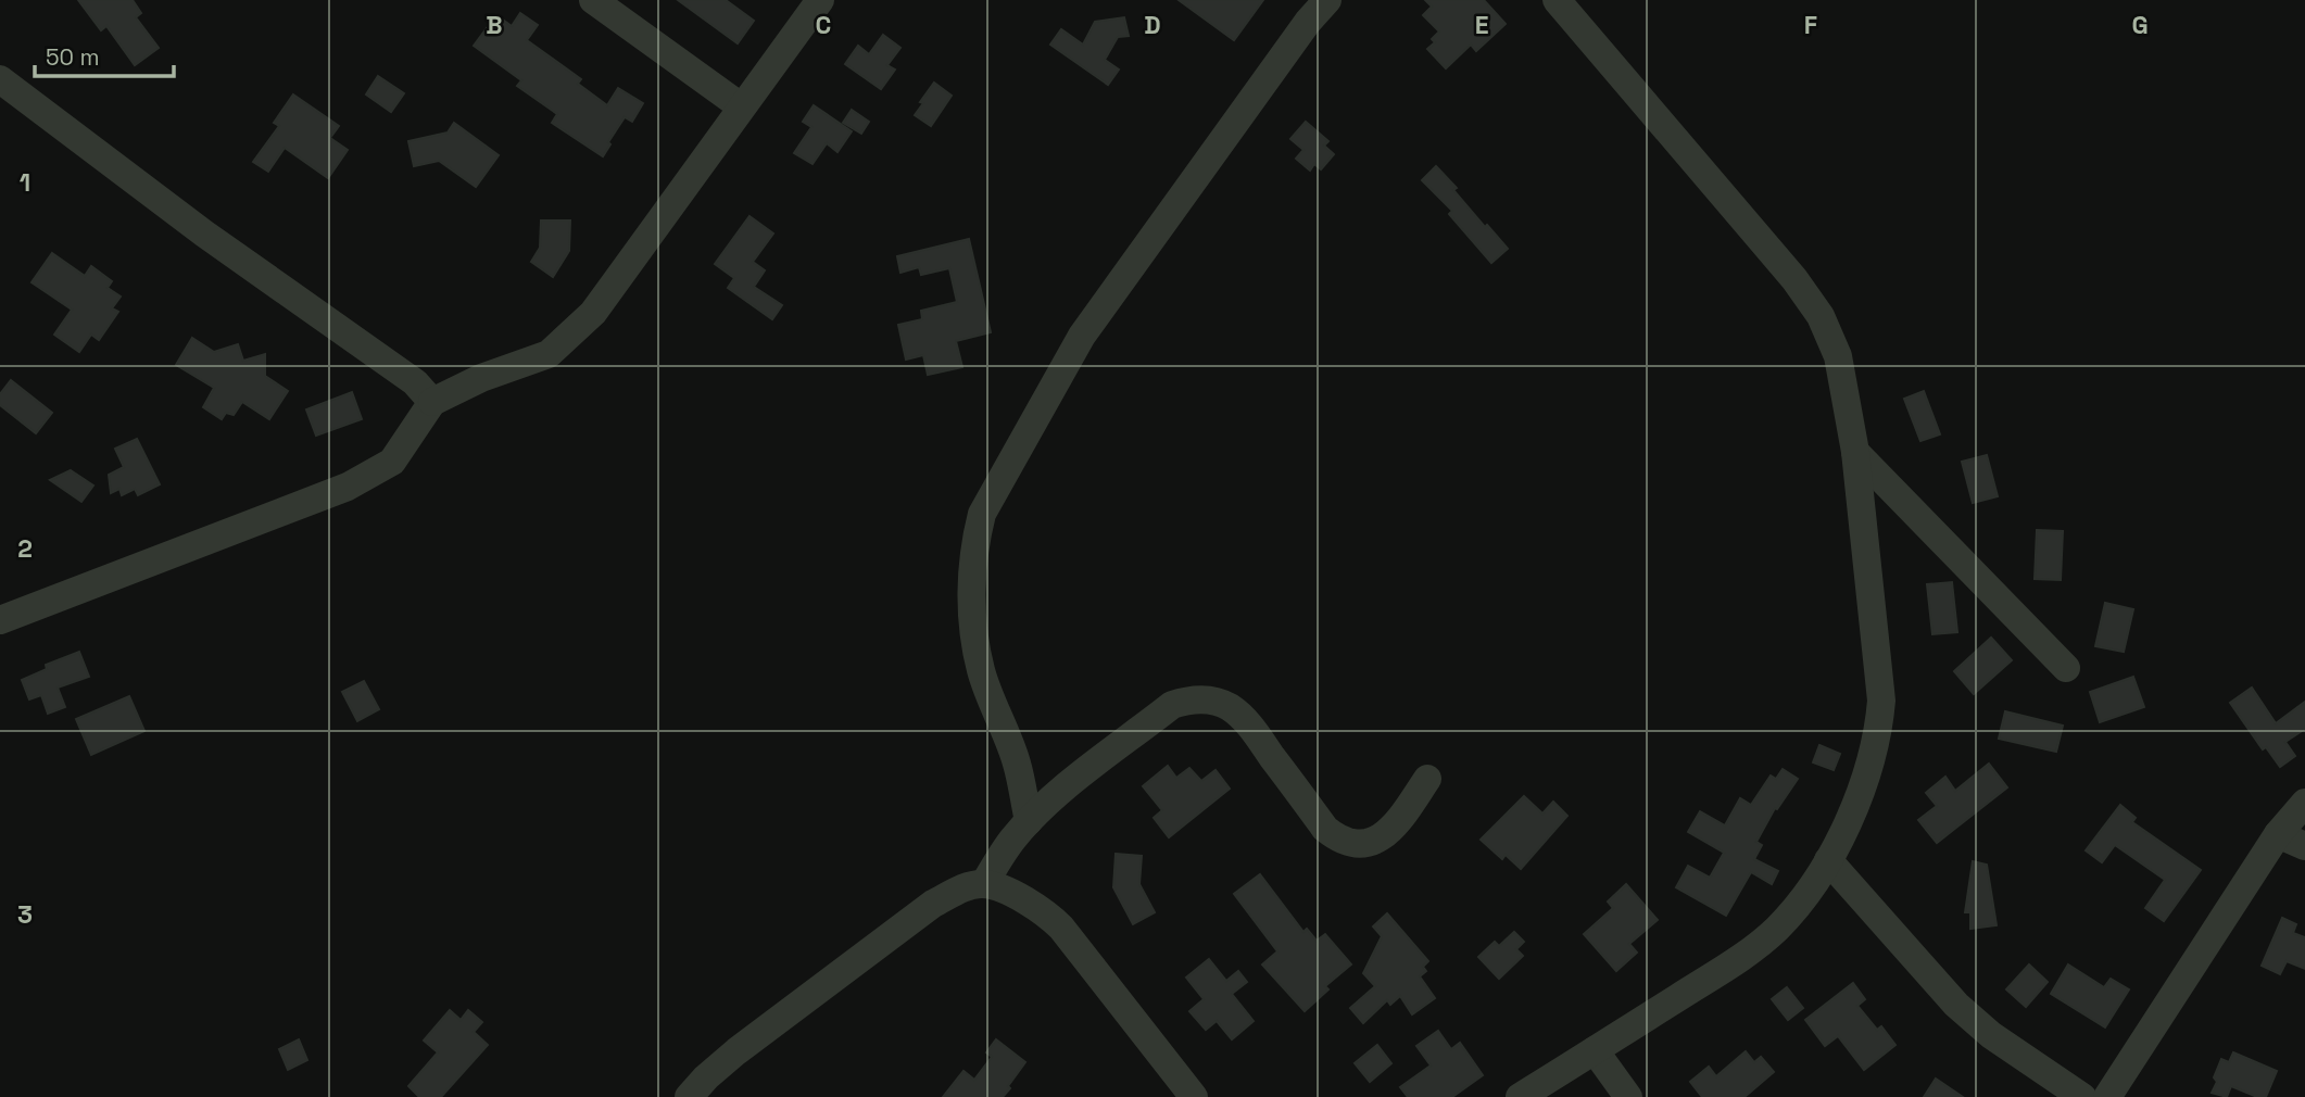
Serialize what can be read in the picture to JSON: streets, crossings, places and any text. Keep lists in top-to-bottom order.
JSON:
{
  "scale_bar": "50 m",
  "grid": {
    "columns": [
      "B",
      "C",
      "D",
      "E",
      "F",
      "G"
    ],
    "rows": ["1", "2", "3"]
  }
}
